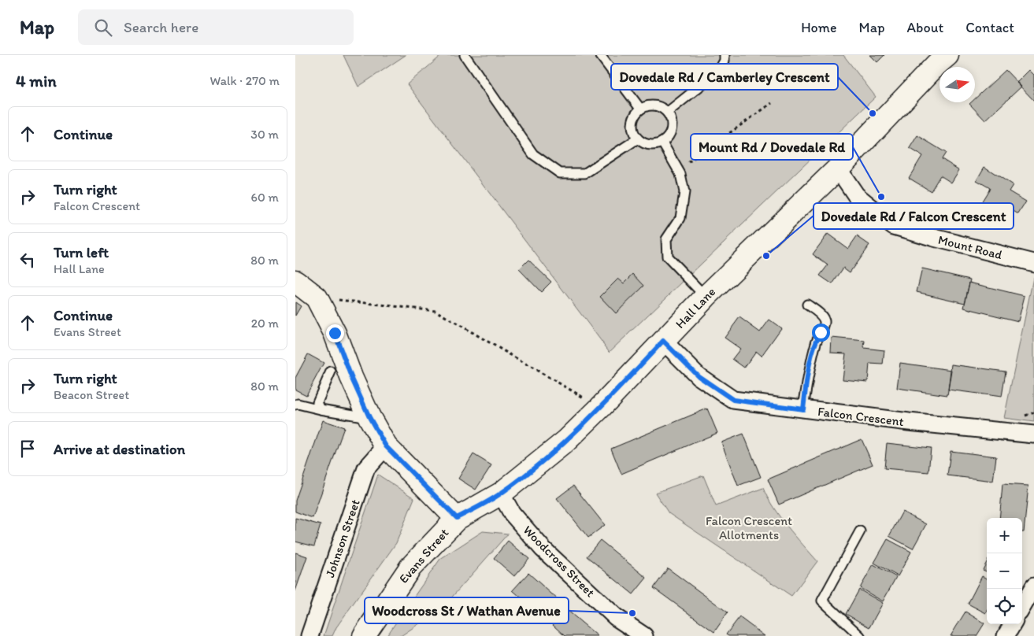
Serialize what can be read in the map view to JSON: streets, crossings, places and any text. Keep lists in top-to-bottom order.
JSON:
{
  "streets": {
    "street": [
      "Mount Road",
      "Hall Lane",
      "Falcon Crescent",
      "Johnson Street",
      "Evans Street",
      "Woodcross Street"
    ]
  },
  "crossings": [
    ["Mount Road", "Hall Lane"],
    ["Hall Lane", "Falcon Crescent"],
    ["Hall Lane", "Evans Street"],
    ["Hall Lane", "Woodcross Street"],
    ["Evans Street", "Woodcross Street"]
  ],
  "parks": ["Falcon Crescent Allotments"],
  "places": [
    "Dovedale Rd / Camberley Crescent",
    "Mount Rd / Dovedale Rd",
    "Dovedale Rd / Falcon Crescent",
    "Woodcross St / Wathan Avenue"
  ],
  "north": "right",
  "page": {
    "header": "Map",
    "search": "Search here",
    "nav": [
      "Home",
      "Map",
      "About",
      "Contact"
    ],
    "heading": ["4 min", "Walk · 270 m"],
    "list": [
      ["Continue", "30 m"],
      ["Turn right", "Falcon Crescent", "60 m"],
      ["Turn left", "Hall Lane", "80 m"],
      ["Continue", "Evans Street", "20 m"],
      ["Turn right", "Beacon Street", "80 m"],
      "Arrive at destination"
    ],
    "map_buttons": ["+", "−"]
  }
}
